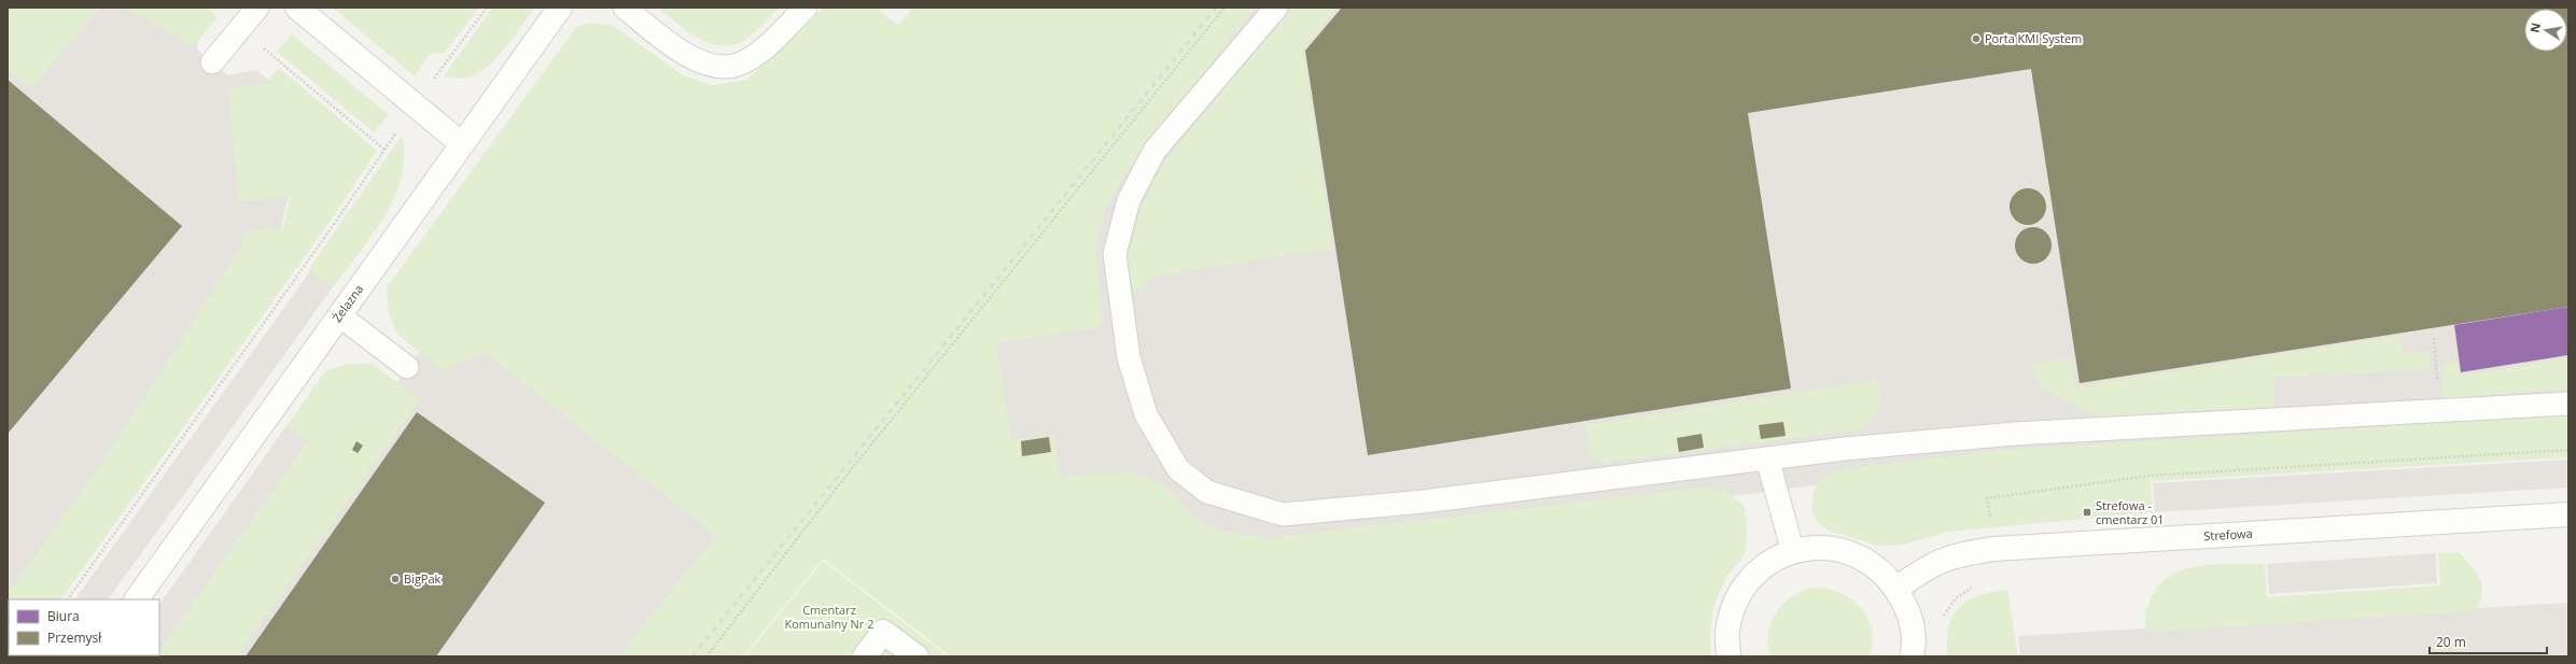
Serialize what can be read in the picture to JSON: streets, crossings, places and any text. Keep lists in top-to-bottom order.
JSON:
{
  "streets": {
    "street": ["Żelazna", "Strefowa"]
  },
  "parks": ["Cmentarz Komunalny Nr 2"],
  "places": {
    "other": ["Porta KMI System", "BigPak"],
    "transit": ["Strefowa - cmentarz 01"]
  },
  "legend": ["Biura", "Przemysł"],
  "scale_bar": "20 m",
  "north": "left"
}
